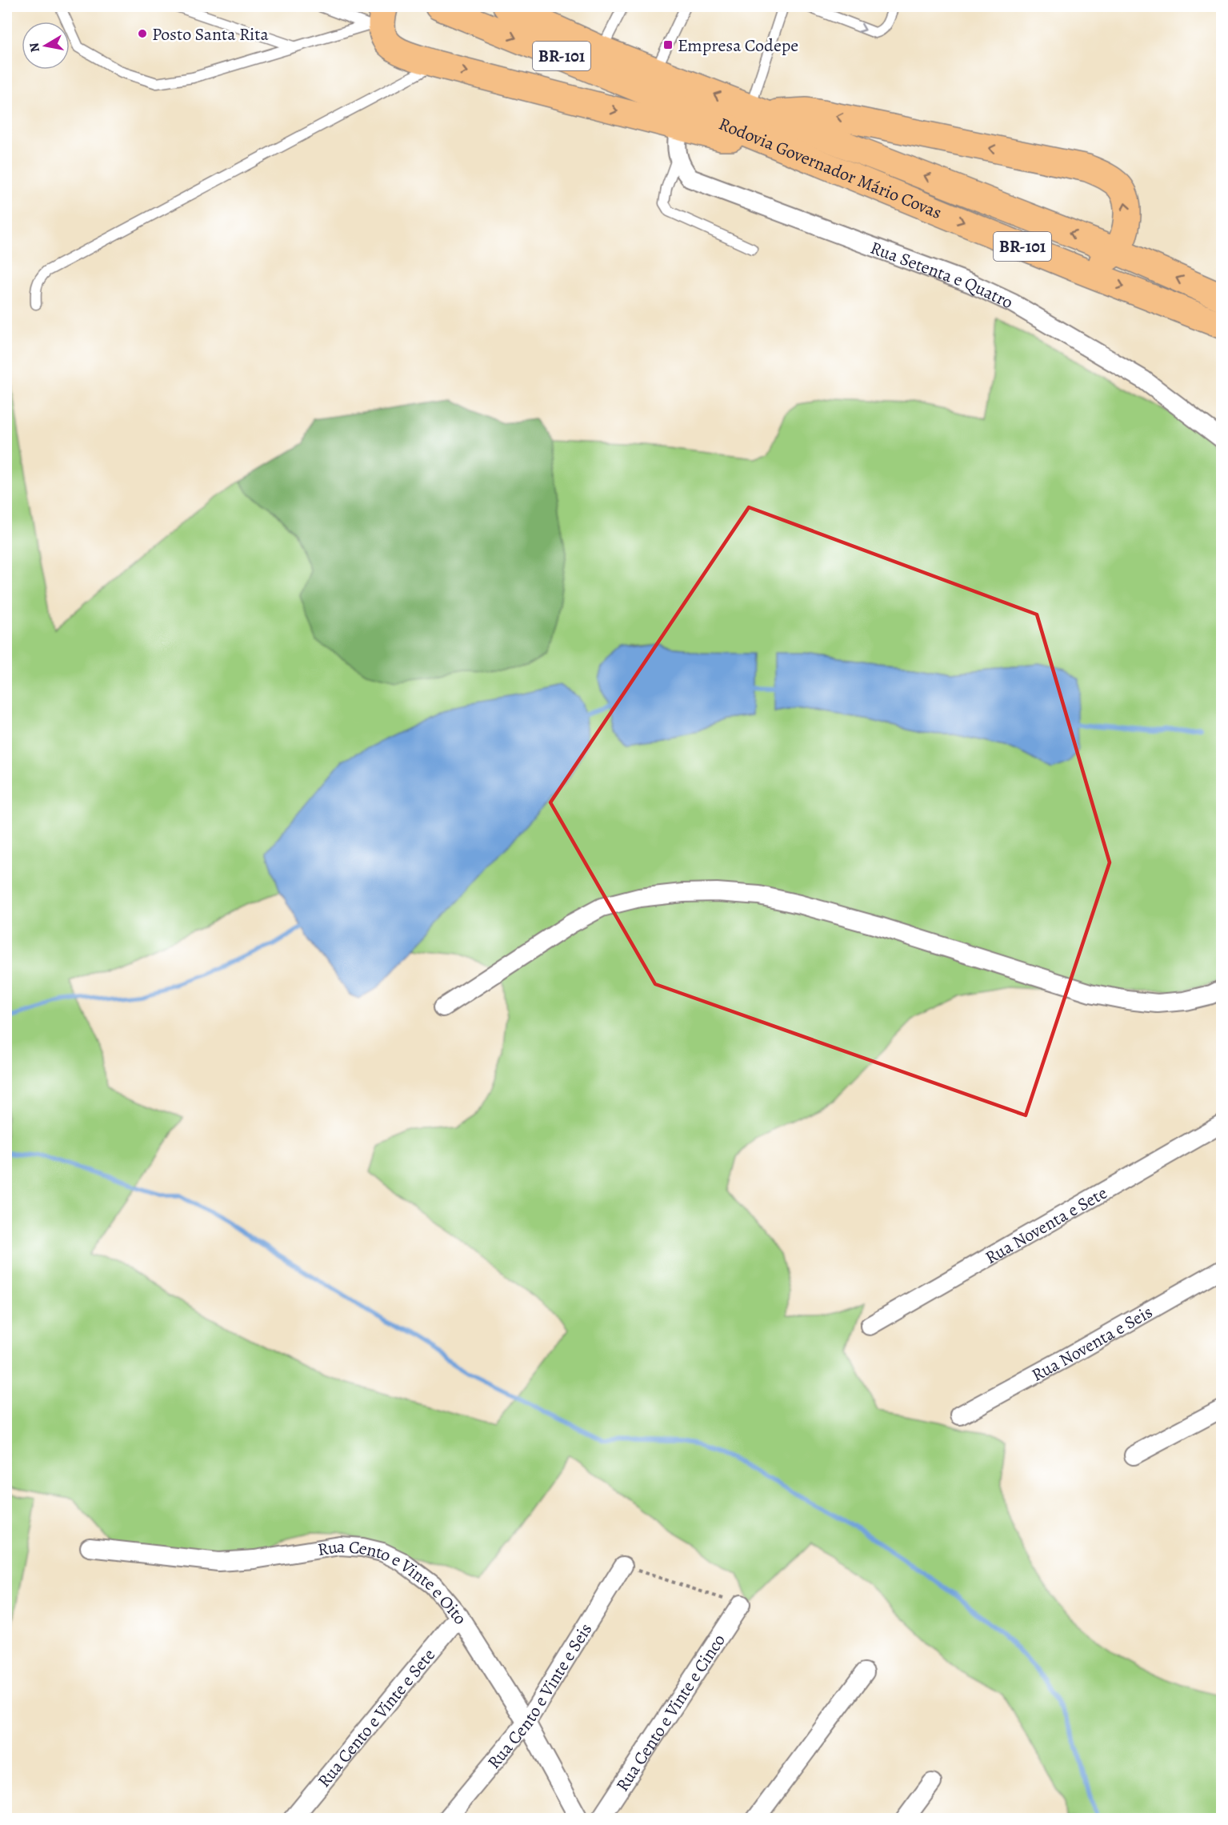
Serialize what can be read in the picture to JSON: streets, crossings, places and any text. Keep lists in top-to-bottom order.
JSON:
{
  "streets": {
    "highway": ["BR-101", "Rodovia Governador Mário Covas"],
    "street": [
      "Rua Setenta e Quatro",
      "Rua Noventa e Sete",
      "Rua Noventa e Seis",
      "Rua Cento e Vinte e Oito",
      "Rua Cento e Vinte e Seis",
      "Rua Cento e Vinte e Cinco",
      "Rua Cento e Vinte e Sete"
    ]
  },
  "crossings": [
    ["Rua Cento e Vinte e Oito", "Rua Cento e Vinte e Seis"],
    ["Rua Cento e Vinte e Oito", "Rua Cento e Vinte e Sete"]
  ],
  "places": {
    "other": ["Posto Santa Rita"],
    "transit": ["Empresa Codepe"]
  },
  "north": "left"
}
